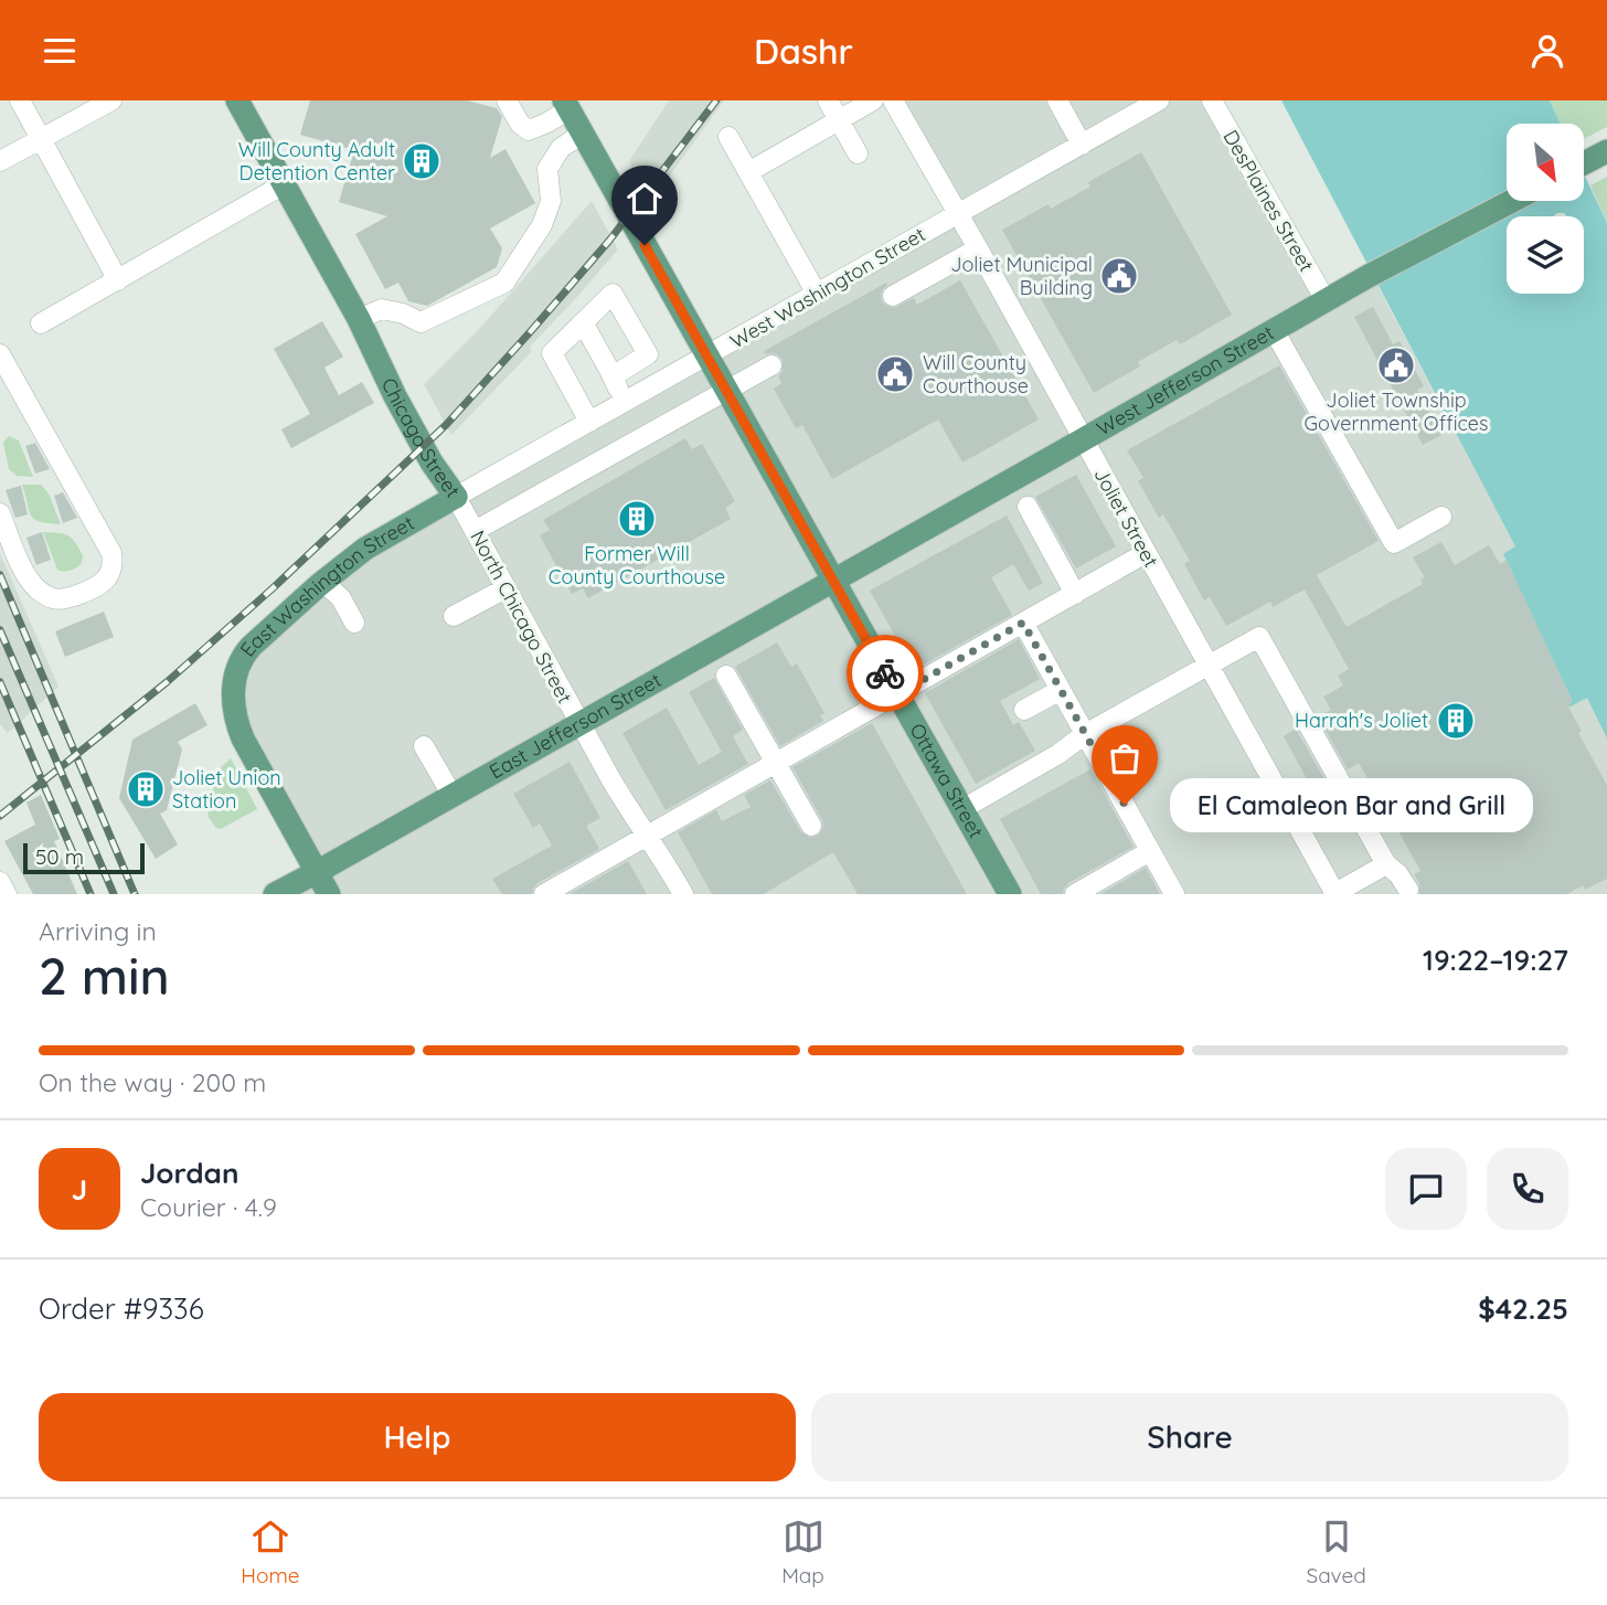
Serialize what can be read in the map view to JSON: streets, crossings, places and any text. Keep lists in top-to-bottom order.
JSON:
{
  "streets": {
    "main road": [
      "West Jefferson Street",
      "Chicago Street",
      "East Washington Street",
      "East Jefferson Street",
      "Ottawa Street"
    ],
    "street": [
      "DesPlaines Street",
      "West Washington Street",
      "Joliet Street",
      "North Chicago Street"
    ]
  },
  "crossings": [
    ["DesPlaines Street", "West Jefferson Street"],
    ["West Washington Street", "Chicago Street"],
    ["West Washington Street", "Joliet Street"],
    ["West Washington Street", "East Washington Street"],
    ["West Washington Street", "North Chicago Street"],
    ["West Washington Street", "Ottawa Street"],
    ["West Jefferson Street", "Joliet Street"],
    ["West Jefferson Street", "East Jefferson Street"],
    ["West Jefferson Street", "Ottawa Street"],
    ["Chicago Street", "East Washington Street"],
    ["Chicago Street", "North Chicago Street"],
    ["East Washington Street", "North Chicago Street"],
    ["East Washington Street", "East Jefferson Street"],
    ["North Chicago Street", "East Jefferson Street"],
    ["East Jefferson Street", "Ottawa Street"]
  ],
  "places": {
    "building": [
      "Will County Adult Detention Center",
      "Former Will County Courthouse",
      "Harrah's Joliet",
      "Joliet Union Station"
    ],
    "public building": ["Joliet Municipal Building", "Joliet Township Government Offices", "Will County Courthouse"],
    "other": ["El Camaleon Bar and Grill"]
  },
  "scale_bar": "50 m",
  "north": "bottom right",
  "page": {
    "header": "Dashr",
    "bubble": "El Camaleon Bar and Grill",
    "scale": "50 m",
    "heading": ["2 min", "Arriving in", "19:22–19:27"],
    "panel": [
      "Jordan",
      "Courier · 4.9",
      "Order #9336",
      "$42.25"
    ],
    "bar": "On the way · 200 m",
    "round": "J",
    "buttons": ["Help", "Share"],
    "tabs": ["Home", "Map", "Saved"]
  }
}
